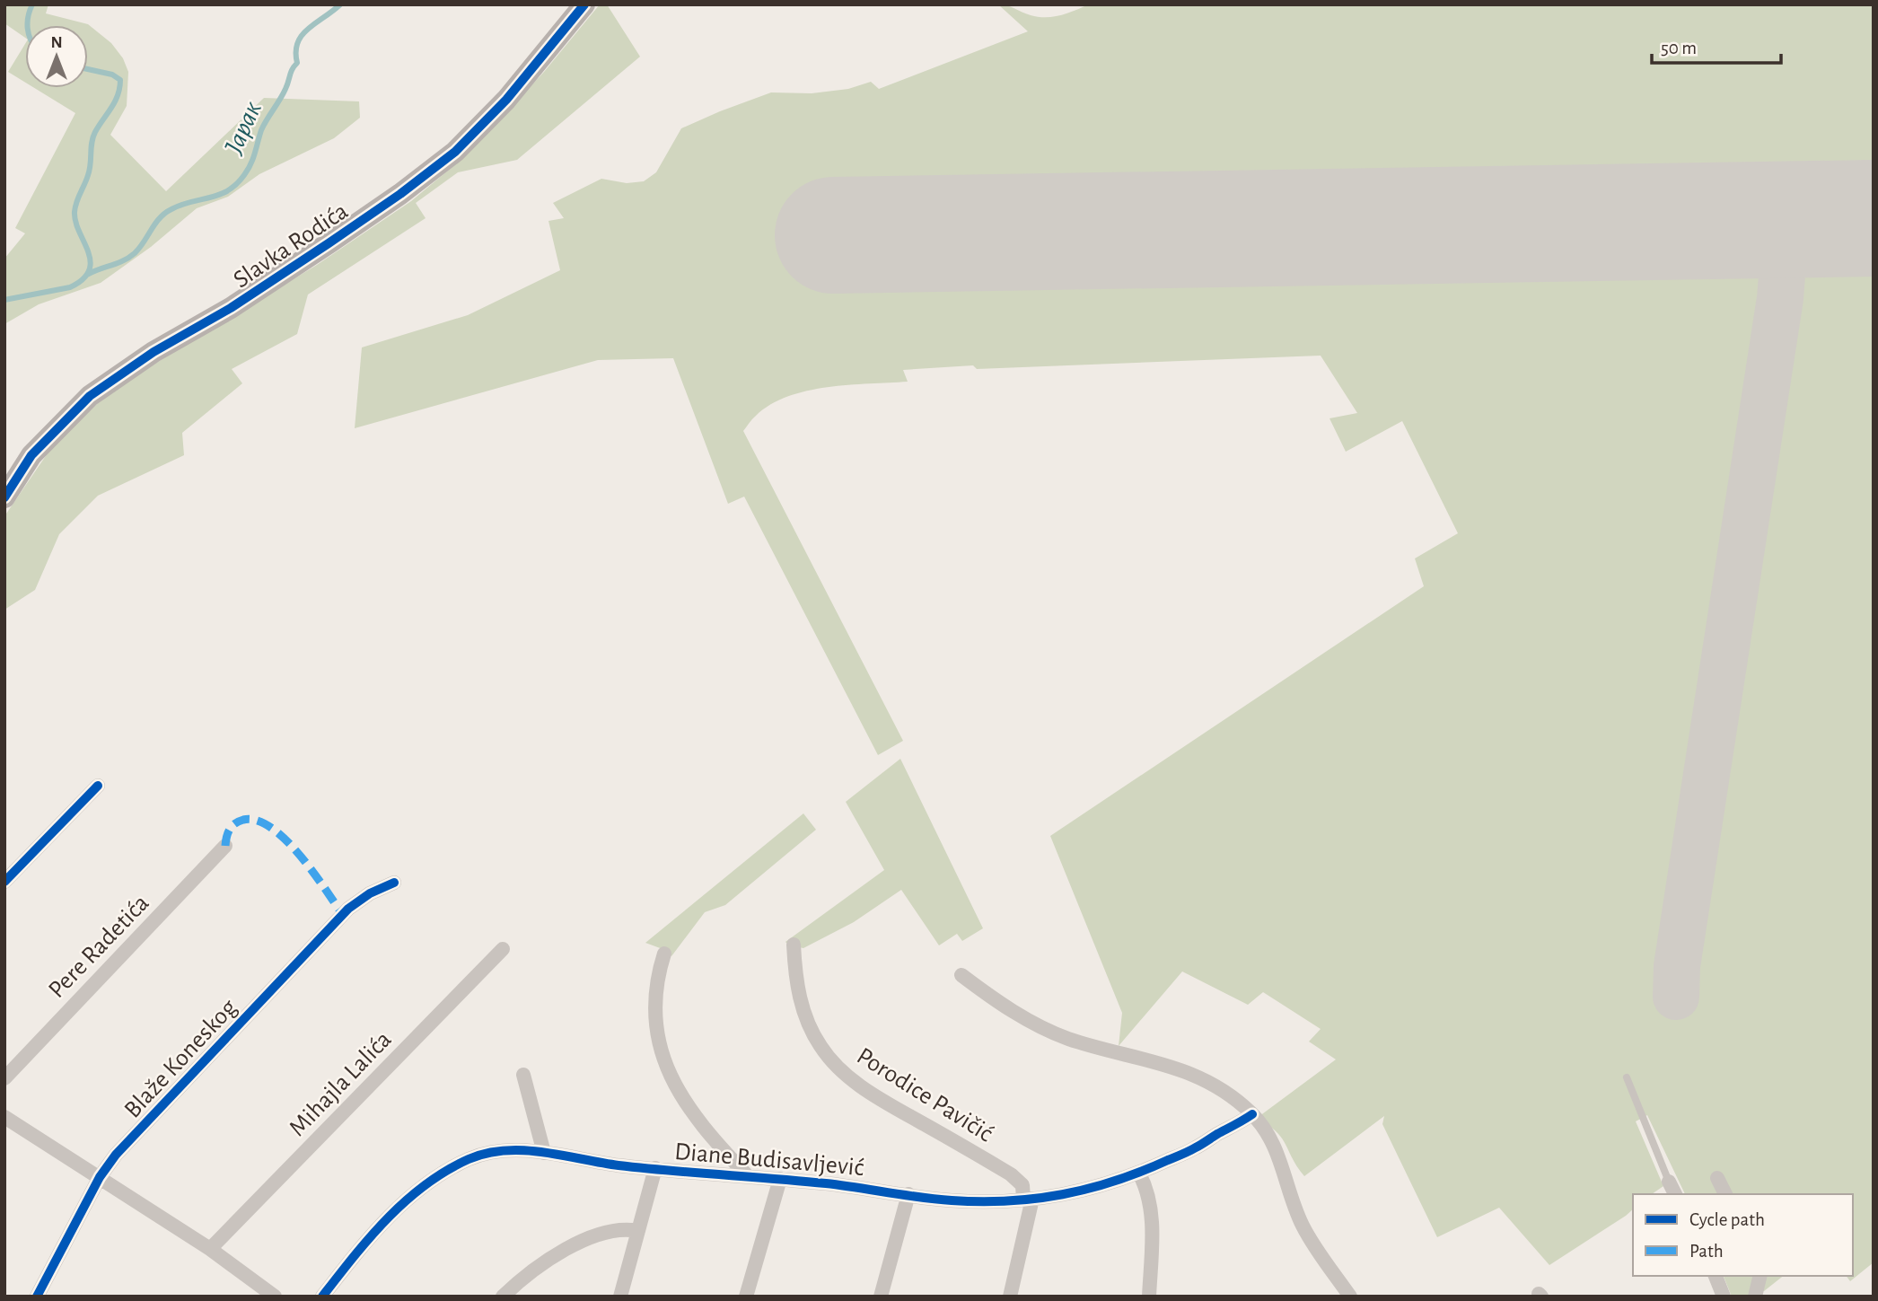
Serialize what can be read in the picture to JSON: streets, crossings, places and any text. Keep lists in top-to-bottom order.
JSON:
{
  "streets": {
    "main road": ["Slavka Rodića"],
    "street": [
      "Pere Radetića",
      "Blaže Koneskog",
      "Mihajla Lalića",
      "Porodice Pavičić",
      "Diane Budisavljević"
    ]
  },
  "crossings": [
    ["Porodice Pavičić", "Diane Budisavljević"]
  ],
  "water": ["Јарак"],
  "legend": ["Cycle path", "Path"],
  "scale_bar": "50 m",
  "north": "top"
}
